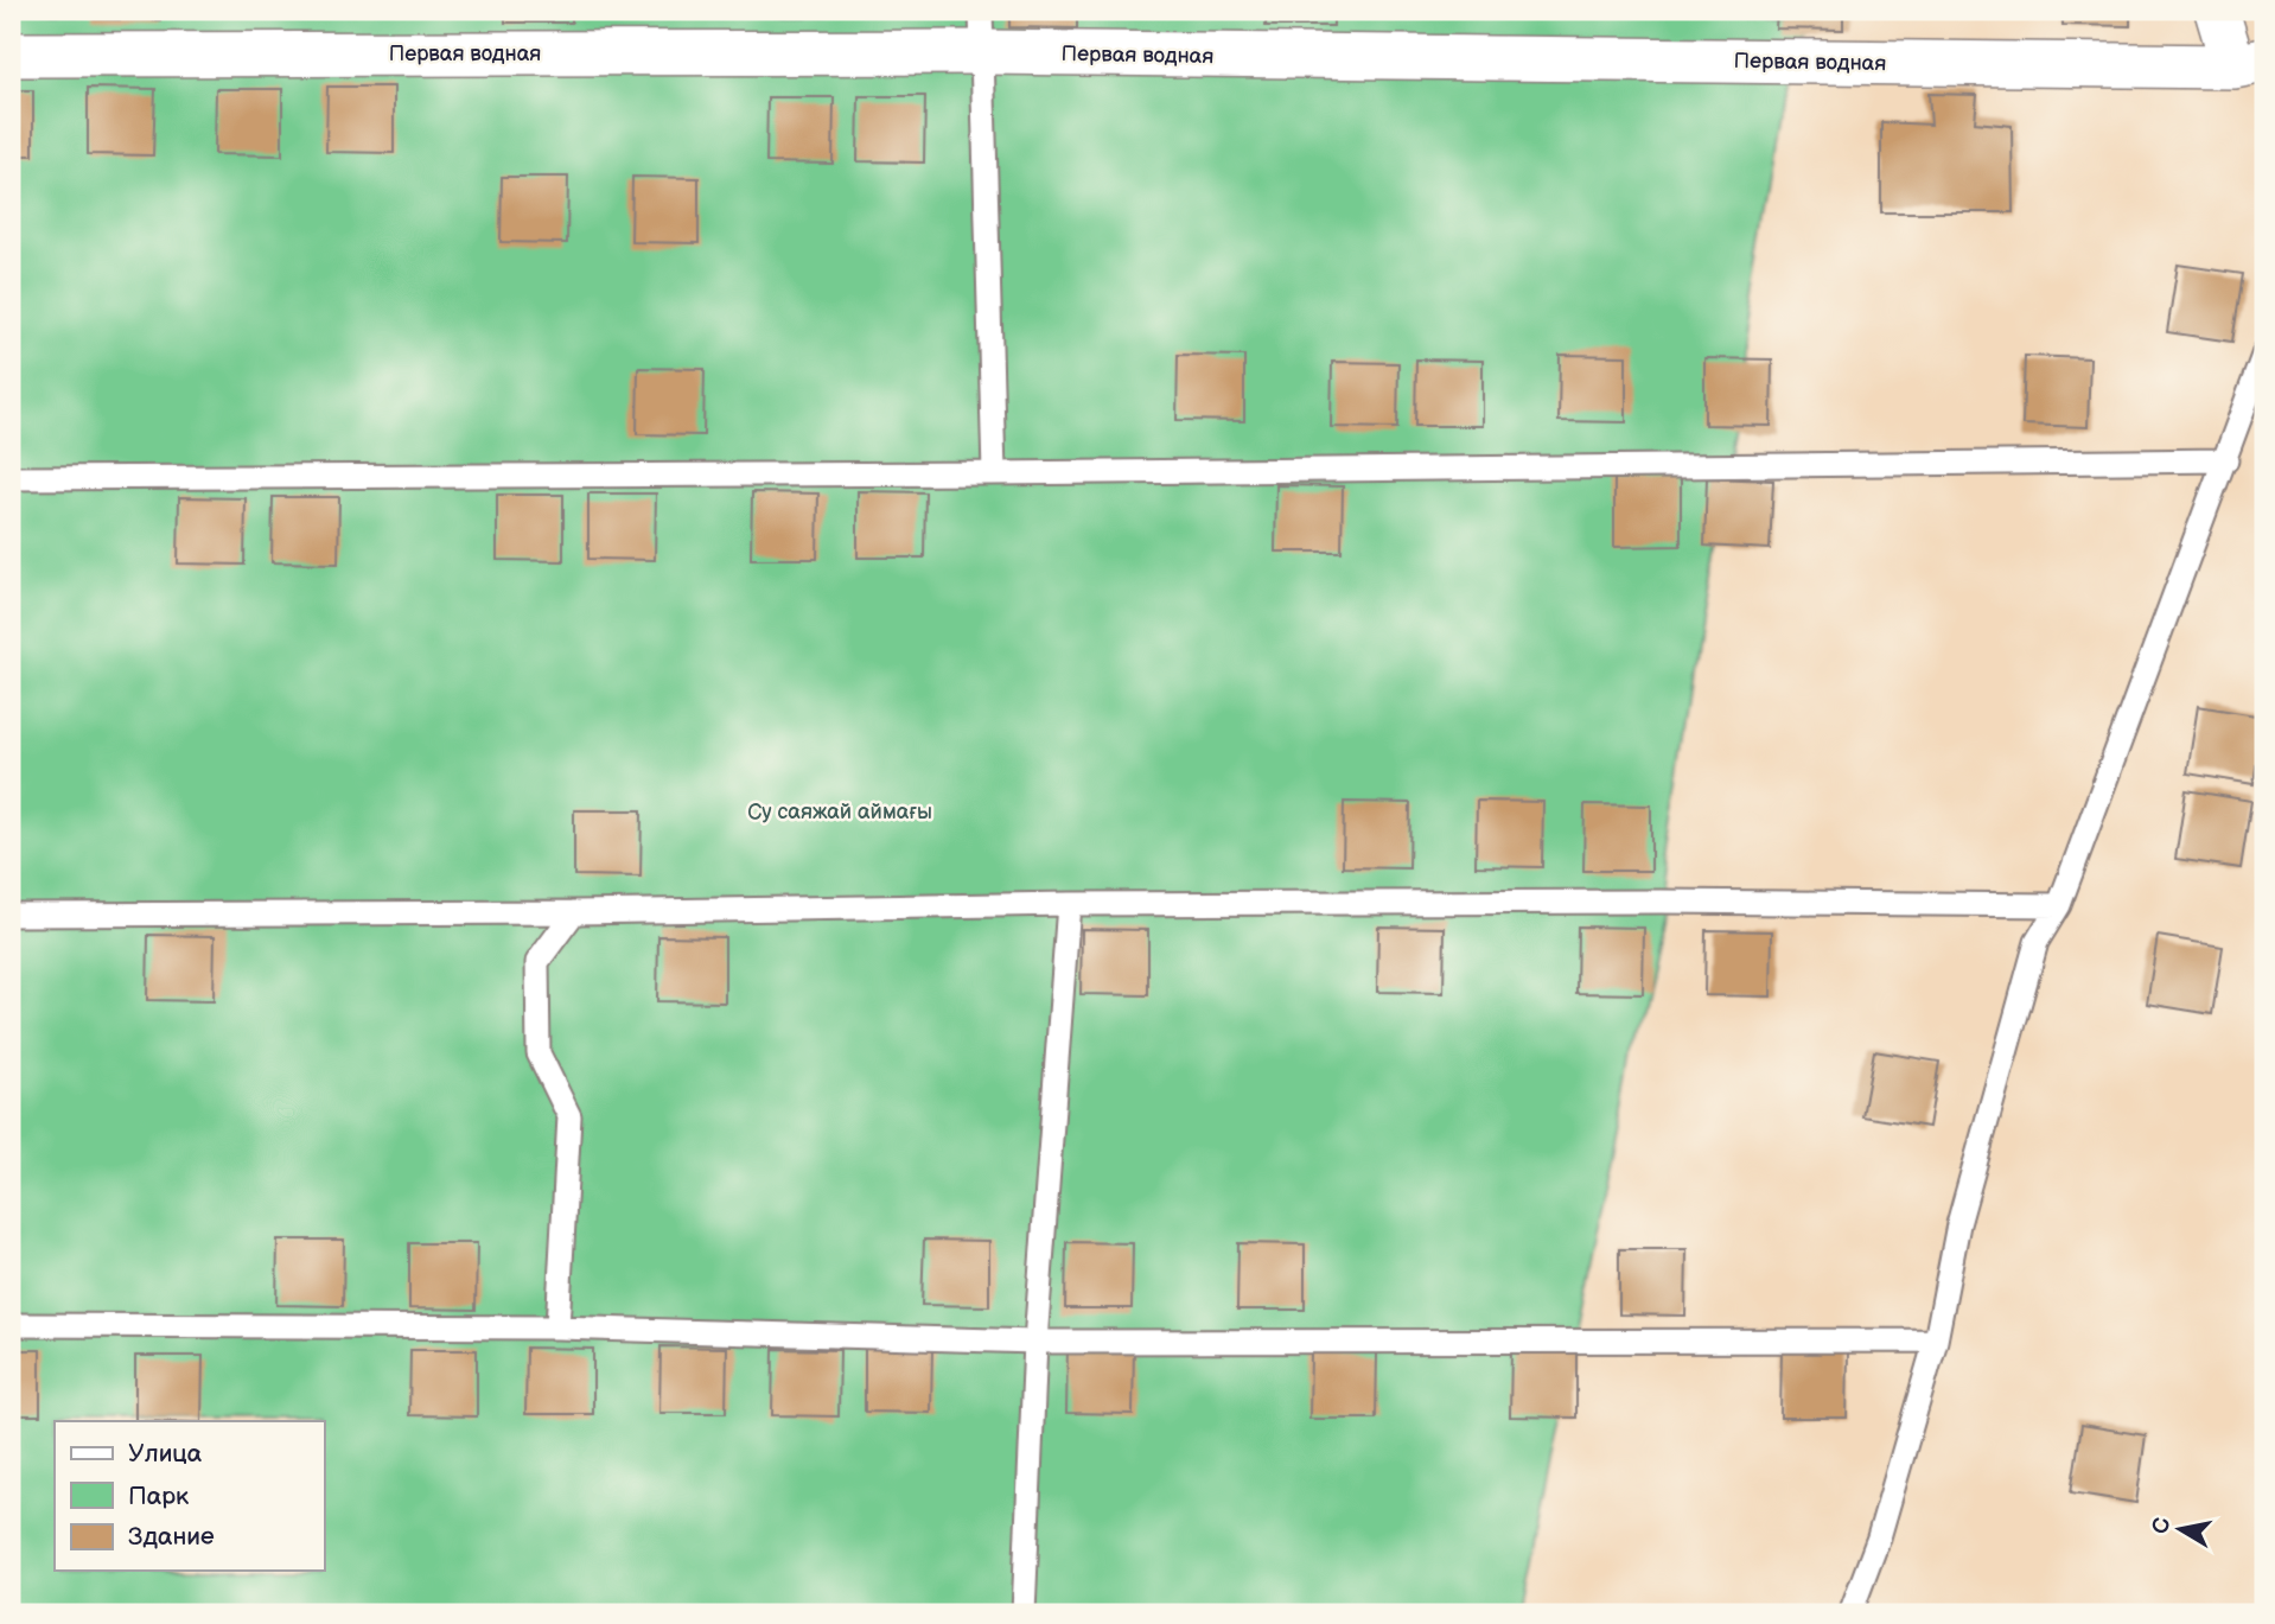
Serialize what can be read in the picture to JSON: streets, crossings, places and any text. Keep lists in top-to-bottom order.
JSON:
{
  "streets": {
    "street": ["Первая водная"]
  },
  "parks": ["Су саяжай аймағы"],
  "legend": ["Улица", "Парк", "Здание"],
  "north": "left"
}
